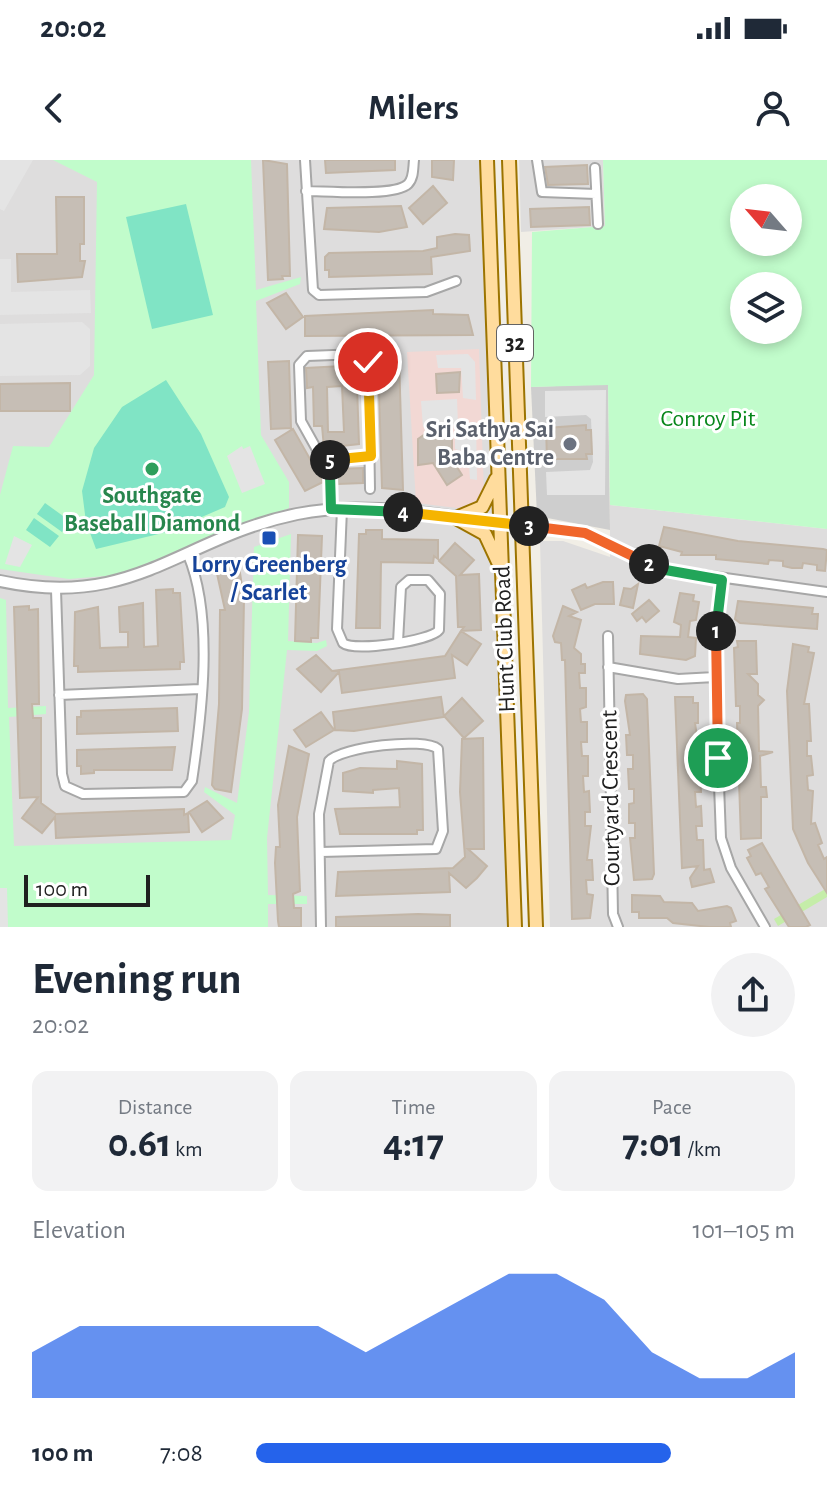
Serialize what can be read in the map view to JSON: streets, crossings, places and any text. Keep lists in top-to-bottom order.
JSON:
{
  "streets": {
    "main road": ["32", "Hunt Club Road"],
    "street": ["Courtyard Crescent"]
  },
  "parks": ["Conroy Pit"],
  "places": {
    "other": ["Sri Sathya Sai Baba Centre", "Southgate Baseball Diamond"],
    "transit": ["Lorry Greenberg / Scarlet"]
  },
  "scale_bar": "100 m",
  "north": "top left",
  "page": {
    "status": "20:02",
    "header": "Milers",
    "pins": [
      "5",
      "4",
      "3",
      "2",
      "1"
    ],
    "scale": "100 m",
    "heading": ["Evening run", "20:02"],
    "stats": [
      ["Distance", "0.61 km"],
      ["Time", "4:17"],
      ["Pace", "7:01 /km"]
    ],
    "chart": ["Elevation", "101–105 m"],
    "list": [
      {
        "name": "100 m",
        "note": "7:08"
      }
    ]
  }
}
